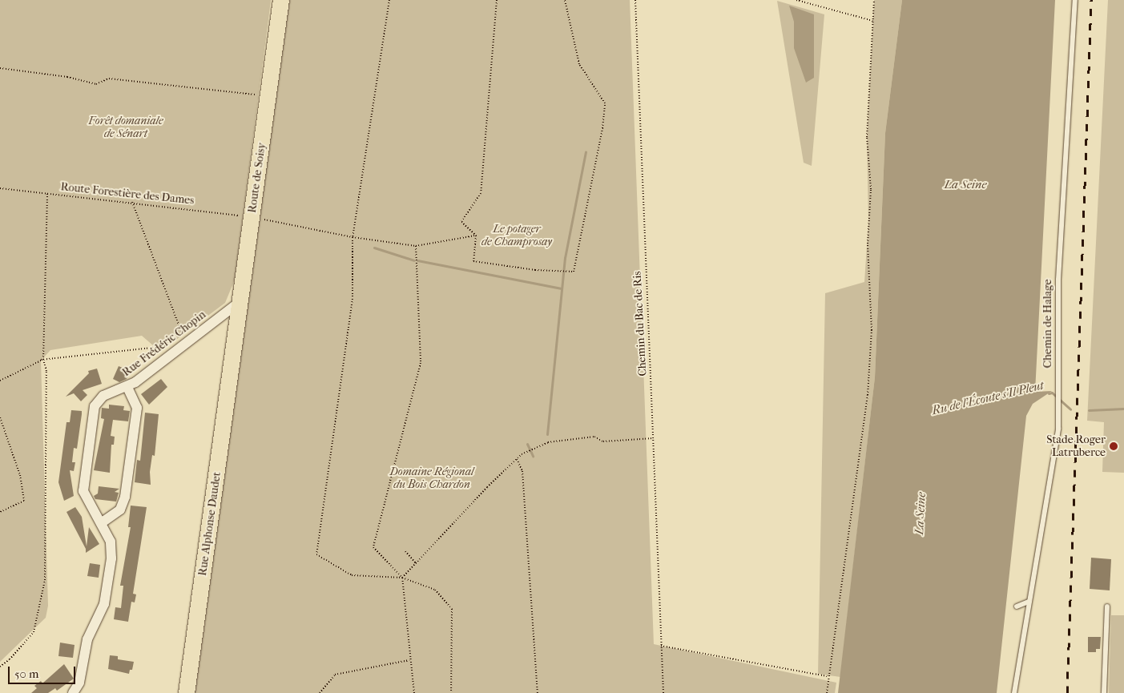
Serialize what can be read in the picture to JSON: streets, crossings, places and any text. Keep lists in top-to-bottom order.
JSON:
{
  "streets": {
    "main road": ["Route de Soisy", "Rue Alphonse Daudet"],
    "street": ["Rue Frédéric Chopin"],
    "lane": ["Chemin de Halage"],
    "path": ["Route Forestière des Dames", "Chemin du Bac de Ris"]
  },
  "crossings": [
    ["Route de Soisy", "Route Forestière des Dames"],
    ["Route de Soisy", "Rue Frédéric Chopin"],
    ["Route de Soisy", "Rue Alphonse Daudet"]
  ],
  "water": ["La Seine", "Ru de l'Écoute s'Il Pleut"],
  "parks": ["Forêt domaniale de Sénart", "Le potager de Champrosay", "Domaine Régional du Bois Chardon"],
  "places": ["Stade Roger Latruberce"],
  "scale_bar": "50 m"
}
